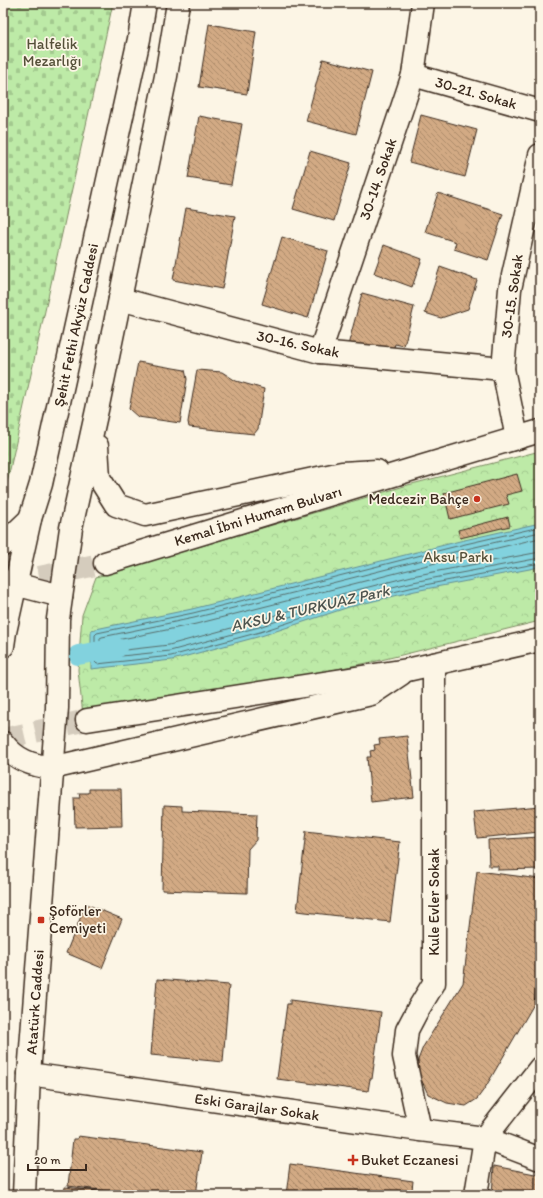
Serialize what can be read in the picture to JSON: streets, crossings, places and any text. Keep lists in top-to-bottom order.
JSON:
{
  "streets": {
    "main road": [
      "30-21. Sokak",
      "30-14. Sokak",
      "30-15. Sokak",
      "Şehit Fethi Akyüz Caddesi",
      "30-16. Sokak",
      "Kemal İbni Humam Bulvarı",
      "Kule Evler Sokak",
      "Atatürk Caddesi",
      "Eski Garajlar Sokak"
    ]
  },
  "crossings": [
    ["30-21. Sokak", "30-14. Sokak"],
    ["30-14. Sokak", "30-16. Sokak"],
    ["30-15. Sokak", "30-16. Sokak"],
    ["Kule Evler Sokak", "Eski Garajlar Sokak"],
    ["Atatürk Caddesi", "Eski Garajlar Sokak"]
  ],
  "water": ["AKSU & TURKUAZ Park"],
  "parks": ["Halfelik Mezarlığı", "Aksu Parkı"],
  "places": {
    "other": ["Medcezir Bahçe"],
    "transit": ["Şoförler Cemiyeti"],
    "health": ["Buket Eczanesi"]
  },
  "scale_bar": "20 m"
}
